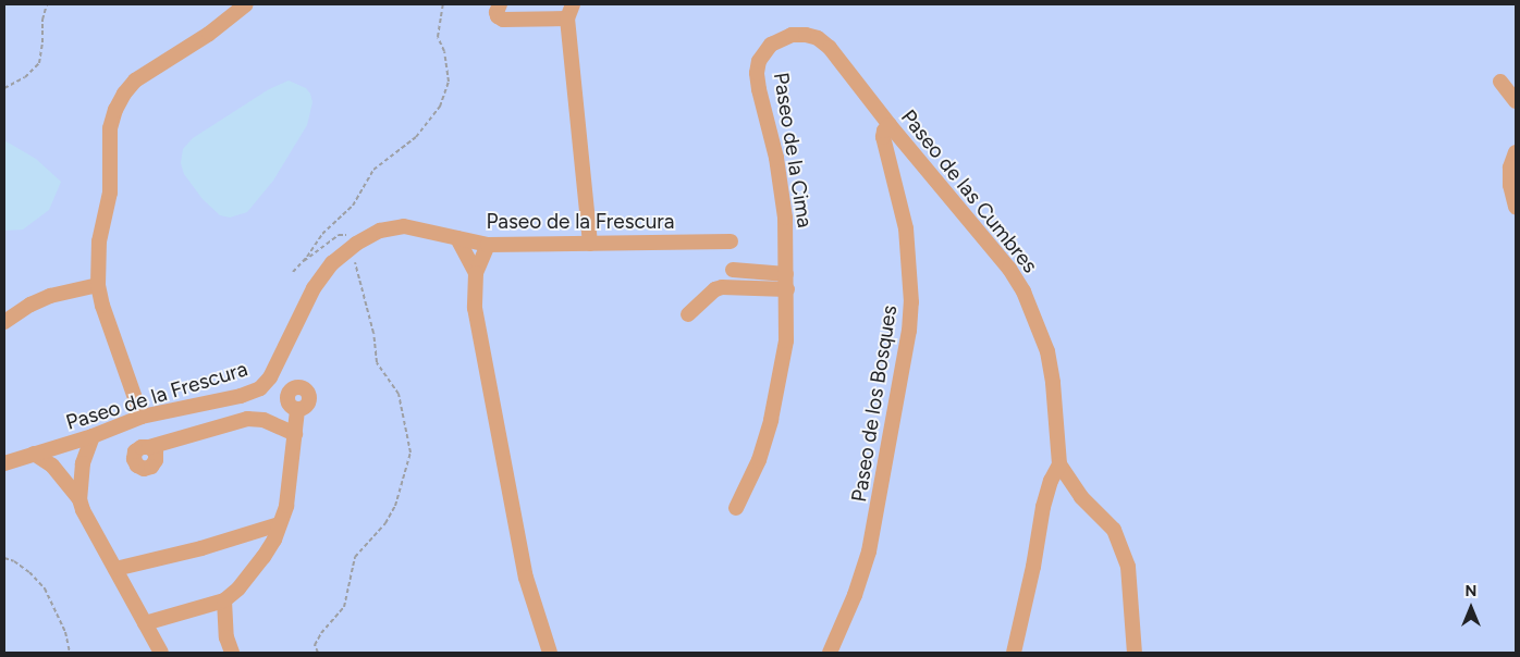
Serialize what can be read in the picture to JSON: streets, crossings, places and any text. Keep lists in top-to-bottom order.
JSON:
{
  "streets": {
    "street": [
      "Paseo de la Cima",
      "Paseo de las Cumbres",
      "Paseo de la Frescura",
      "Paseo de los Bosques"
    ]
  },
  "crossings": [
    ["Paseo de la Cima", "Paseo de las Cumbres"],
    ["Paseo de las Cumbres", "Paseo de los Bosques"]
  ],
  "north": "top"
}
